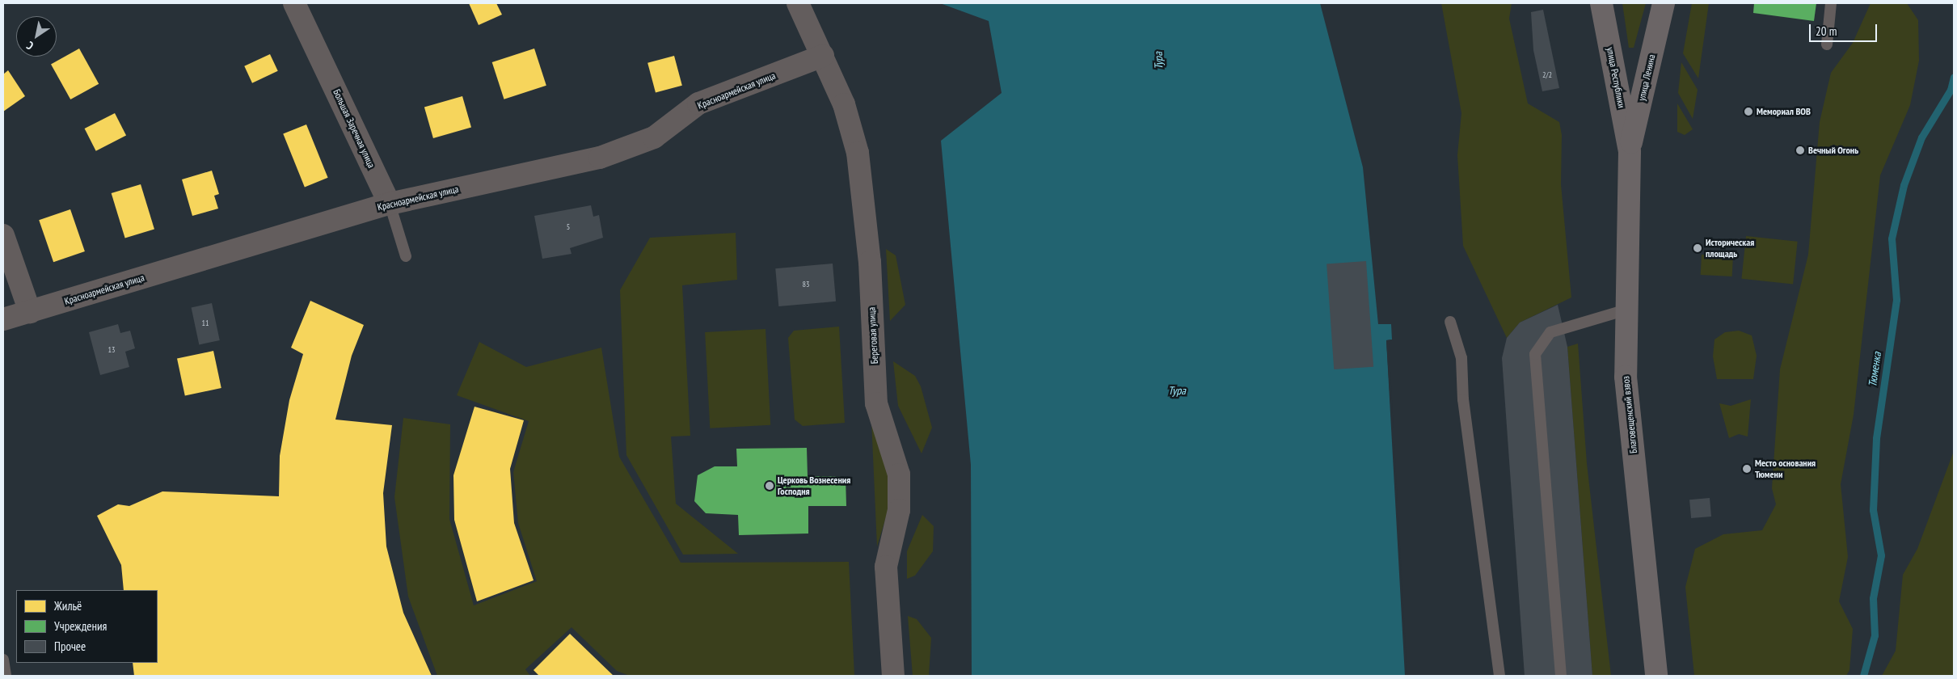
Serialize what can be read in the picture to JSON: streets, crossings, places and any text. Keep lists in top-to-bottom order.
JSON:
{
  "streets": {
    "main road": ["улица Республики", "улица Ленина", "Благовещенский взвоз"],
    "street": ["Красноармейская улица", "Большая Заречная улица", "Береговая улица"]
  },
  "crossings": [
    ["улица Республики", "улица Ленина"],
    ["улица Республики", "Благовещенский взвоз"],
    ["улица Ленина", "Благовещенский взвоз"],
    ["Красноармейская улица", "Большая Заречная улица"],
    ["Красноармейская улица", "Береговая улица"]
  ],
  "water": ["Тура", "Тюменка"],
  "places": [
    "Мемориал ВОВ",
    "Вечный Огонь",
    "Историческая площадь",
    "Место основания Тюмени",
    "Церковь Вознесения Господня"
  ],
  "house_numbers": [
    "2/2",
    "5",
    "83",
    "11",
    "13"
  ],
  "legend": ["Жильё", "Учреждения", "Прочее"],
  "scale_bar": "20 m",
  "north": "bottom left"
}
